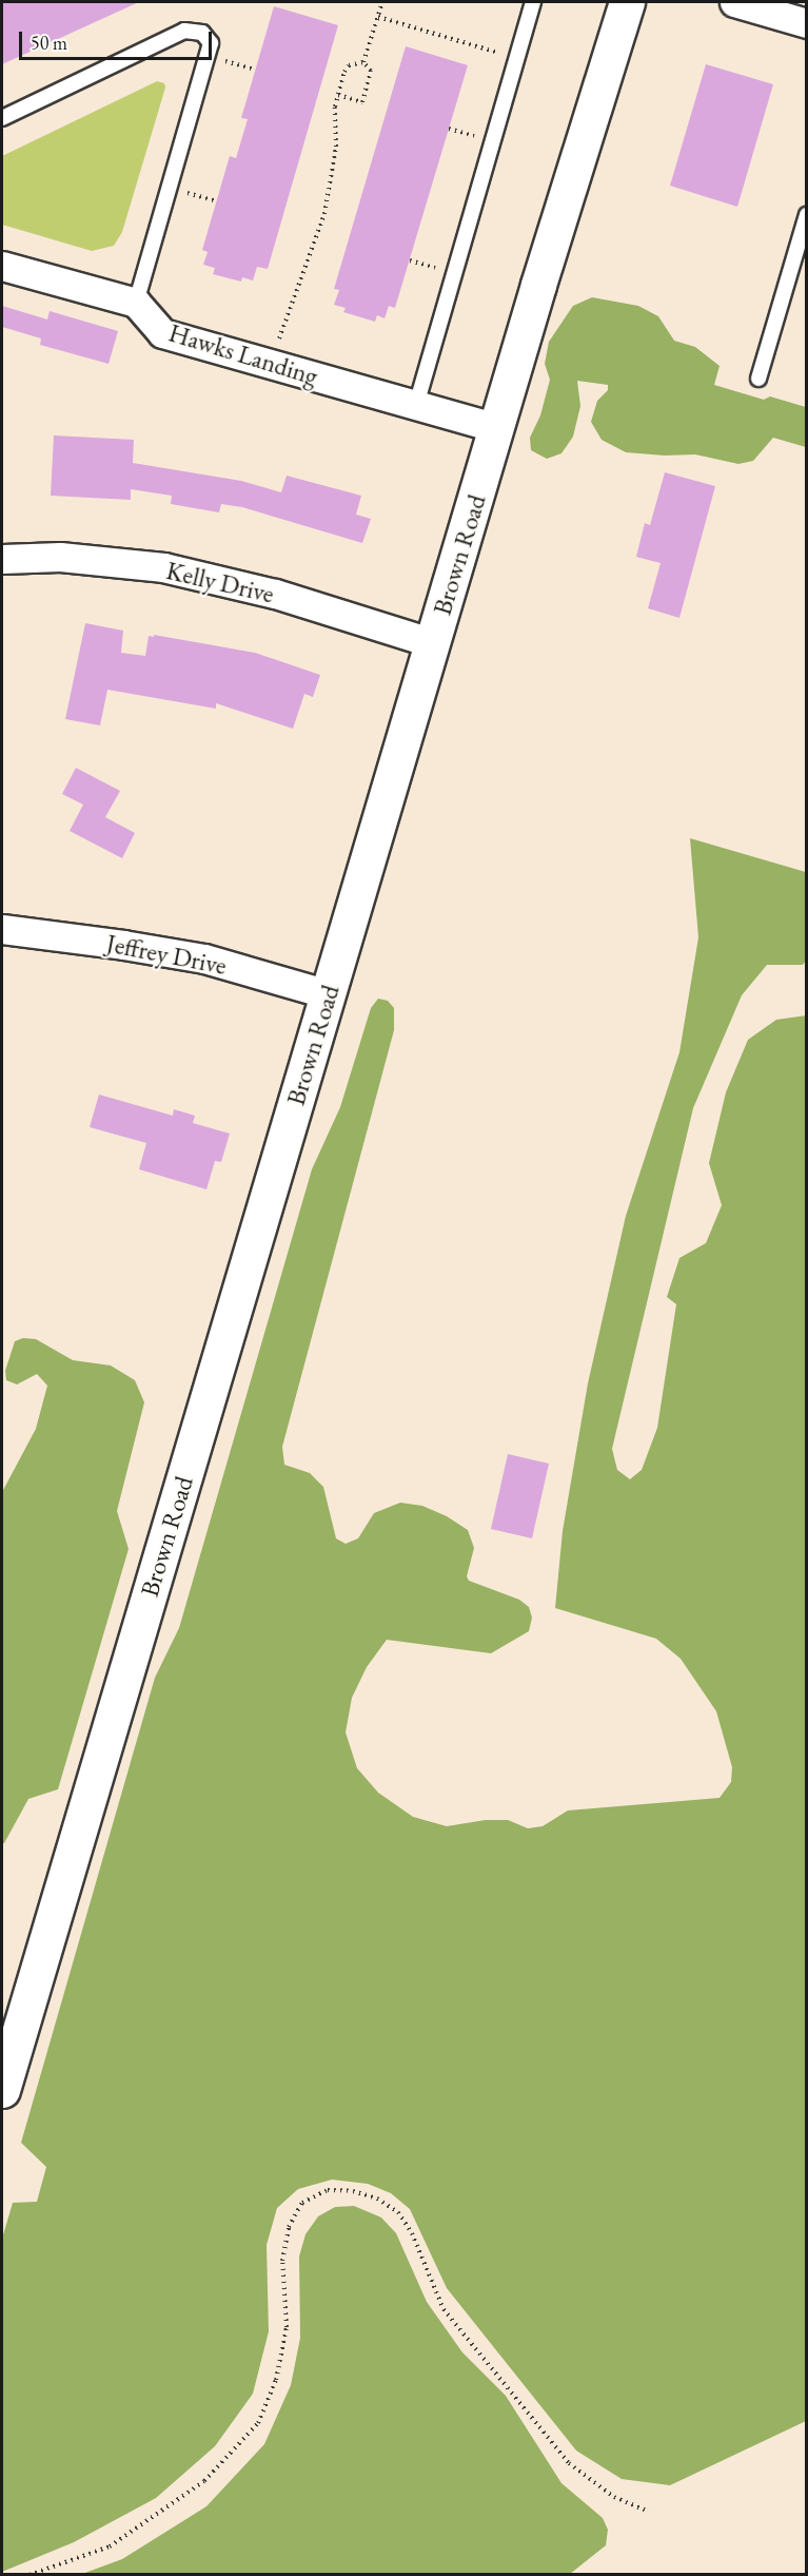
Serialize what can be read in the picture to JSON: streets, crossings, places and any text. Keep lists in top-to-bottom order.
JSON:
{
  "streets": {
    "street": [
      "Hawks Landing",
      "Brown Road",
      "Kelly Drive",
      "Jeffrey Drive"
    ]
  },
  "crossings": [
    ["Hawks Landing", "Brown Road"],
    ["Brown Road", "Kelly Drive"],
    ["Brown Road", "Jeffrey Drive"]
  ],
  "scale_bar": "50 m"
}
